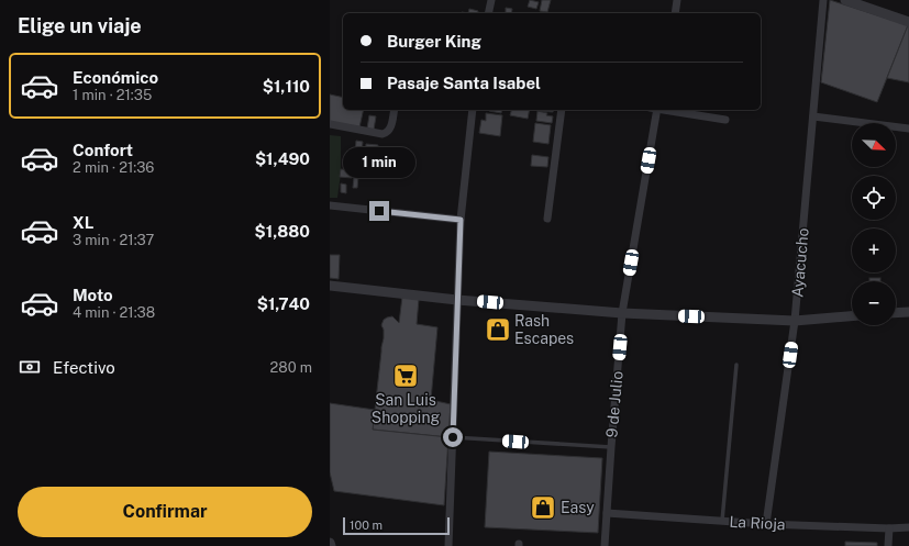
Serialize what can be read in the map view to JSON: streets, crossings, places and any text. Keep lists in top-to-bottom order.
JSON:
{
  "streets": {
    "street": ["Ayacucho", "9 de Julio", "La Rioja"]
  },
  "crossings": [
    ["Ayacucho", "La Rioja"],
    ["9 de Julio", "La Rioja"]
  ],
  "places": {
    "shop": ["Rash Escapes", "Easy"],
    "supermarket": ["San Luis Shopping"]
  },
  "scale_bar": "100 m",
  "north": "bottom right",
  "page": {
    "heading": "Elige un viaje",
    "banner": ["Burger King", "Pasaje Santa Isabel"],
    "list": [
      {
        "name": "Económico",
        "note": "1 min · 21:35",
        "value": "$1,110"
      },
      {
        "name": "Confort",
        "note": "2 min · 21:36",
        "value": "$1,490"
      },
      {
        "name": "XL",
        "note": "3 min · 21:37",
        "value": "$1,880"
      },
      {
        "name": "Moto",
        "note": "4 min · 21:38",
        "value": "$1,740"
      }
    ],
    "map_buttons": ["+", "−"],
    "bubble": "1 min",
    "pay": ["Efectivo", "280 m"],
    "buttons": "Confirmar",
    "scale": "100 m"
  }
}
